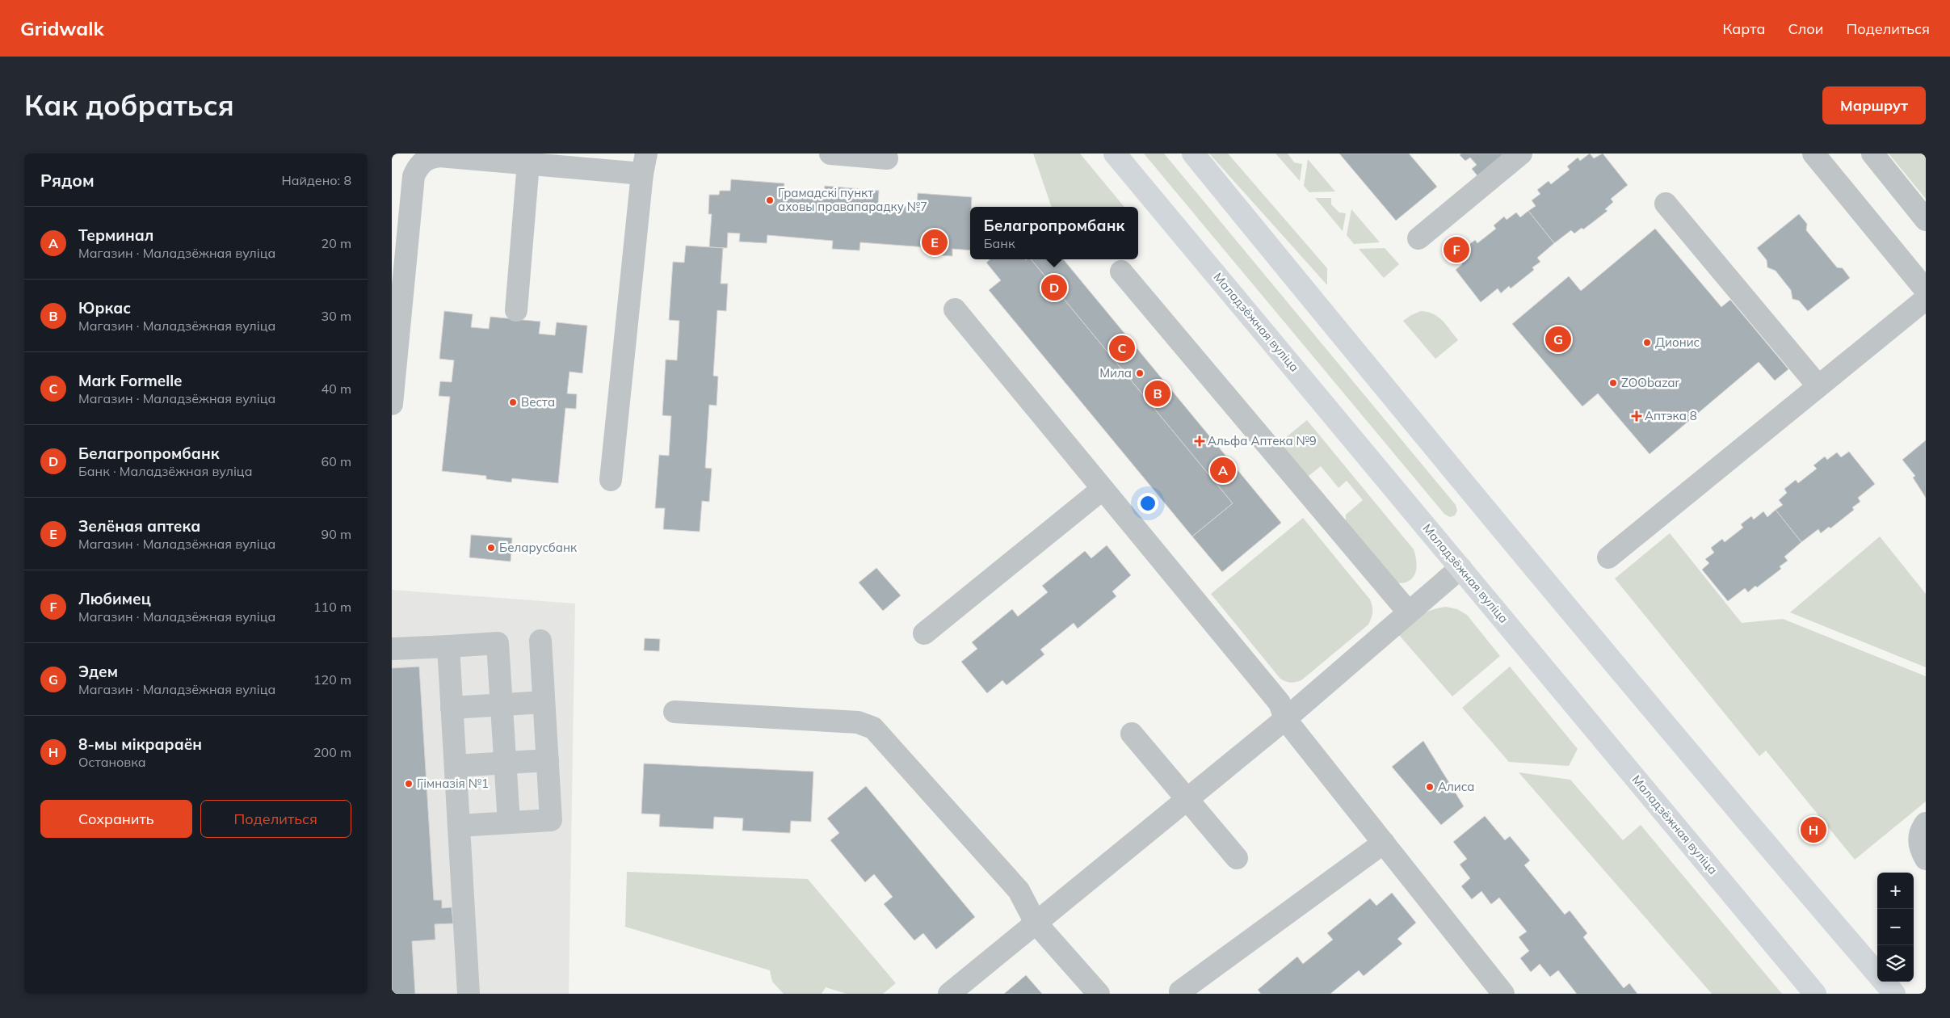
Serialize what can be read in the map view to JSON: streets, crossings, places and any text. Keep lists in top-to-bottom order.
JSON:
{
  "streets": {
    "main road": ["Маладзёжная вуліца"]
  },
  "places": {
    "other": [
      "Грамадскі пункт аховы правапарадку №7",
      "Дионис",
      "Мила",
      "ZOObazar",
      "Веста",
      "Беларусбанк",
      "Гімназія №1",
      "Алиса"
    ],
    "health": ["Аптэка 8", "Альфа Аптека №9"]
  },
  "page": {
    "header": "Gridwalk",
    "nav": ["Карта", "Слои", "Поделиться"],
    "buttons": [
      "Маршрут",
      ["Сохранить", "Поделиться"]
    ],
    "title": "Как добраться",
    "heading": ["Рядом", "Найдено: 8"],
    "list": [
      {
        "mark": "A",
        "name": "Терминал",
        "note": "Магазин · Маладзёжная вуліца",
        "value": "20 m"
      },
      {
        "mark": "B",
        "name": "Юркас",
        "note": "Магазин · Маладзёжная вуліца",
        "value": "30 m"
      },
      {
        "mark": "C",
        "name": "Mark Formelle",
        "note": "Магазин · Маладзёжная вуліца",
        "value": "40 m"
      },
      {
        "mark": "D",
        "name": "Белагропромбанк",
        "note": "Банк · Маладзёжная вуліца",
        "value": "60 m"
      },
      {
        "mark": "E",
        "name": "Зелёная аптека",
        "note": "Магазин · Маладзёжная вуліца",
        "value": "90 m"
      },
      {
        "mark": "F",
        "name": "Любимец",
        "note": "Магазин · Маладзёжная вуліца",
        "value": "110 m"
      },
      {
        "mark": "G",
        "name": "Эдем",
        "note": "Магазин · Маладзёжная вуліца",
        "value": "120 m"
      },
      {
        "mark": "H",
        "name": "8-мы мікрараён",
        "note": "Остановка",
        "value": "200 m"
      }
    ],
    "popup": ["Белагропромбанк", "Банк"],
    "pins": [
      "E",
      "F",
      "D",
      "G",
      "C",
      "B",
      "A",
      "H"
    ],
    "map_buttons": ["+", "−"]
  }
}
